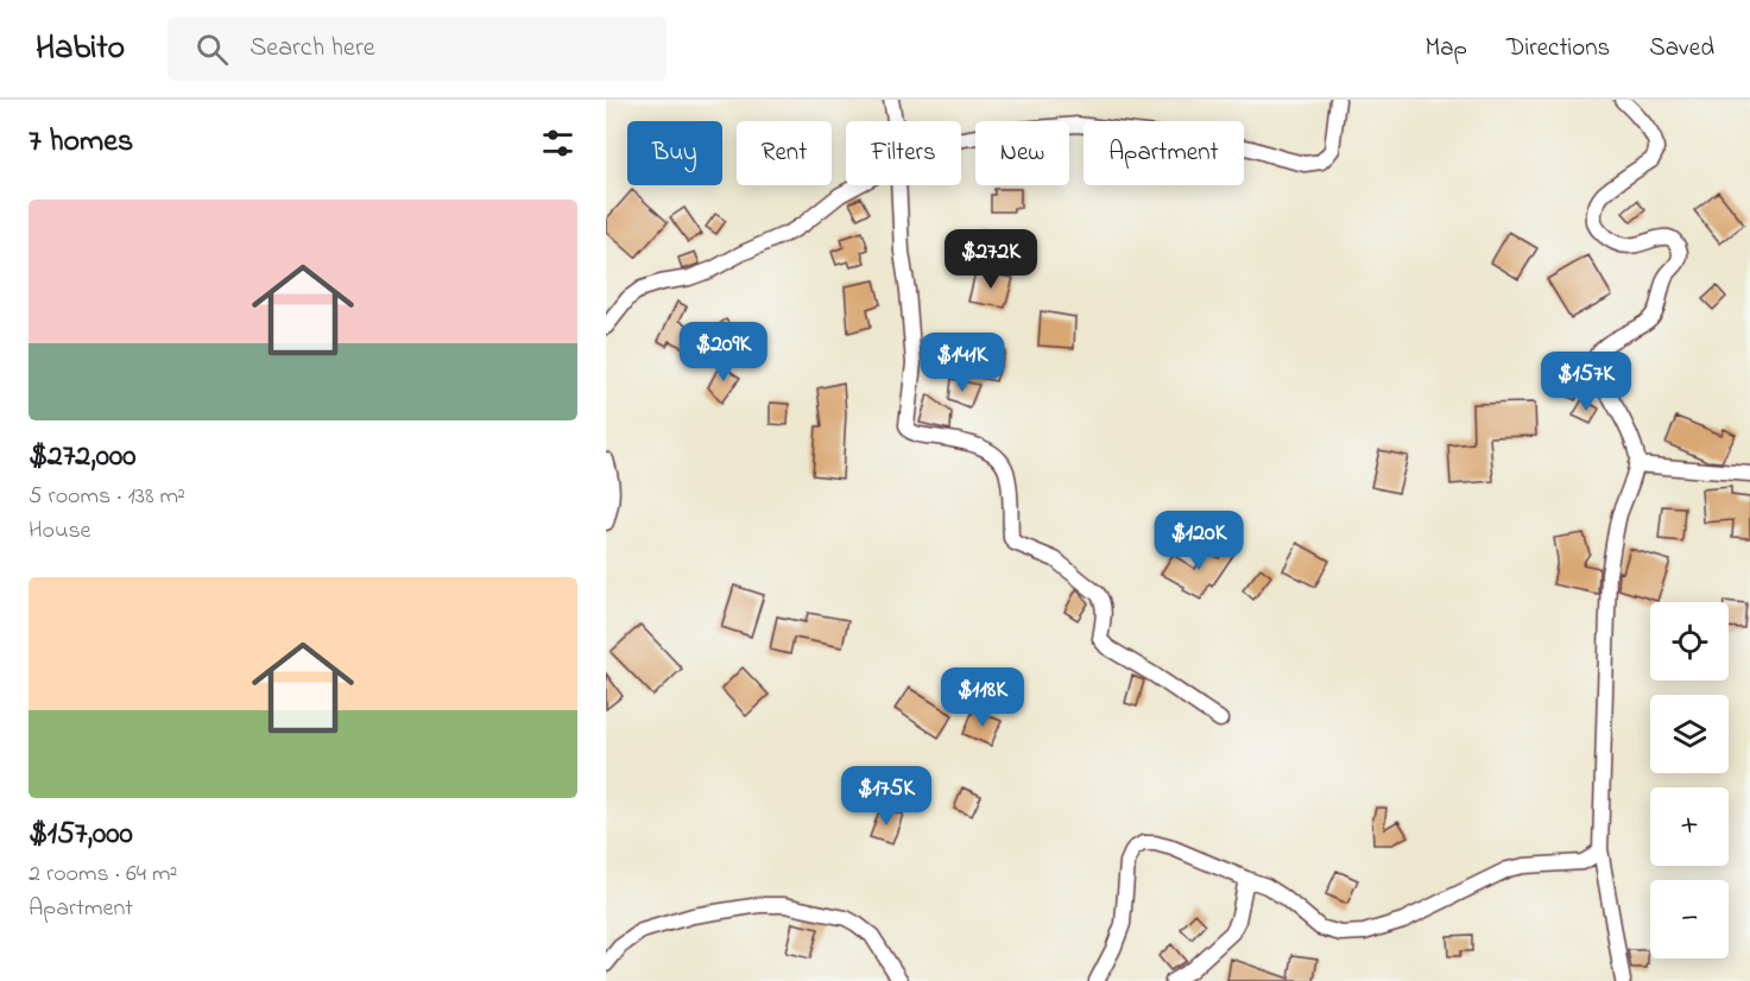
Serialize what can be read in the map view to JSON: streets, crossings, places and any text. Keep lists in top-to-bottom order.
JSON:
{
  "page": {
    "header": "Habito",
    "search": "Search here",
    "nav": ["Map", "Directions", "Saved"],
    "heading": "7 homes",
    "chip": [
      "Buy",
      "Rent",
      "Filters",
      "New",
      "Apartment"
    ],
    "list": [
      {
        "name": "$272,000",
        "note": "5 rooms · 138 m² · House"
      },
      {
        "name": "$157,000",
        "note": "2 rooms · 64 m² · Apartment"
      }
    ],
    "price": [
      "$272K",
      "$209K",
      "$141K",
      "$157K",
      "$120K",
      "$118K",
      "$175K"
    ],
    "map_buttons": ["+", "−"]
  }
}
